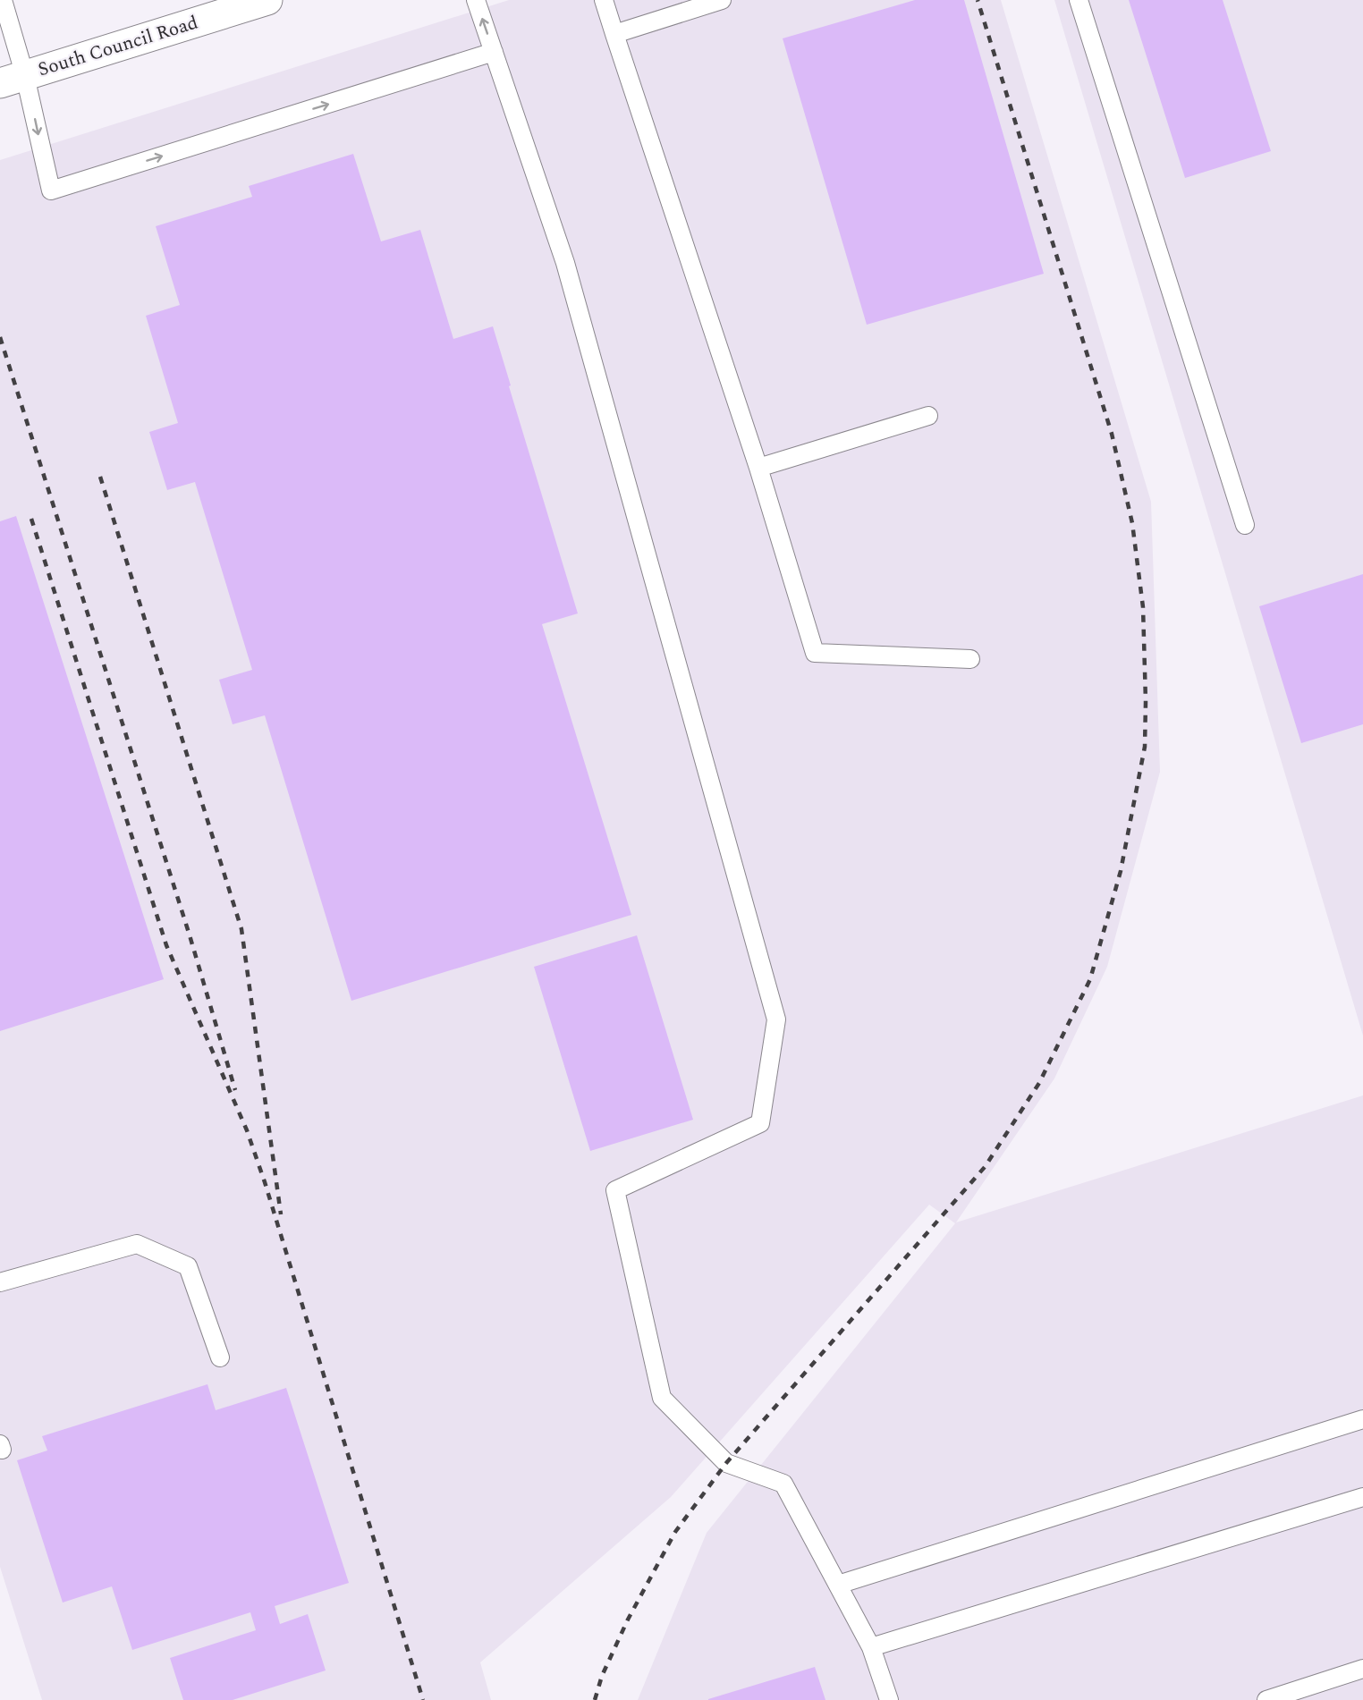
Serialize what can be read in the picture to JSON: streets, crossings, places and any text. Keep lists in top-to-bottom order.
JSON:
{
  "streets": {
    "main road": ["South Council Road"]
  }
}
